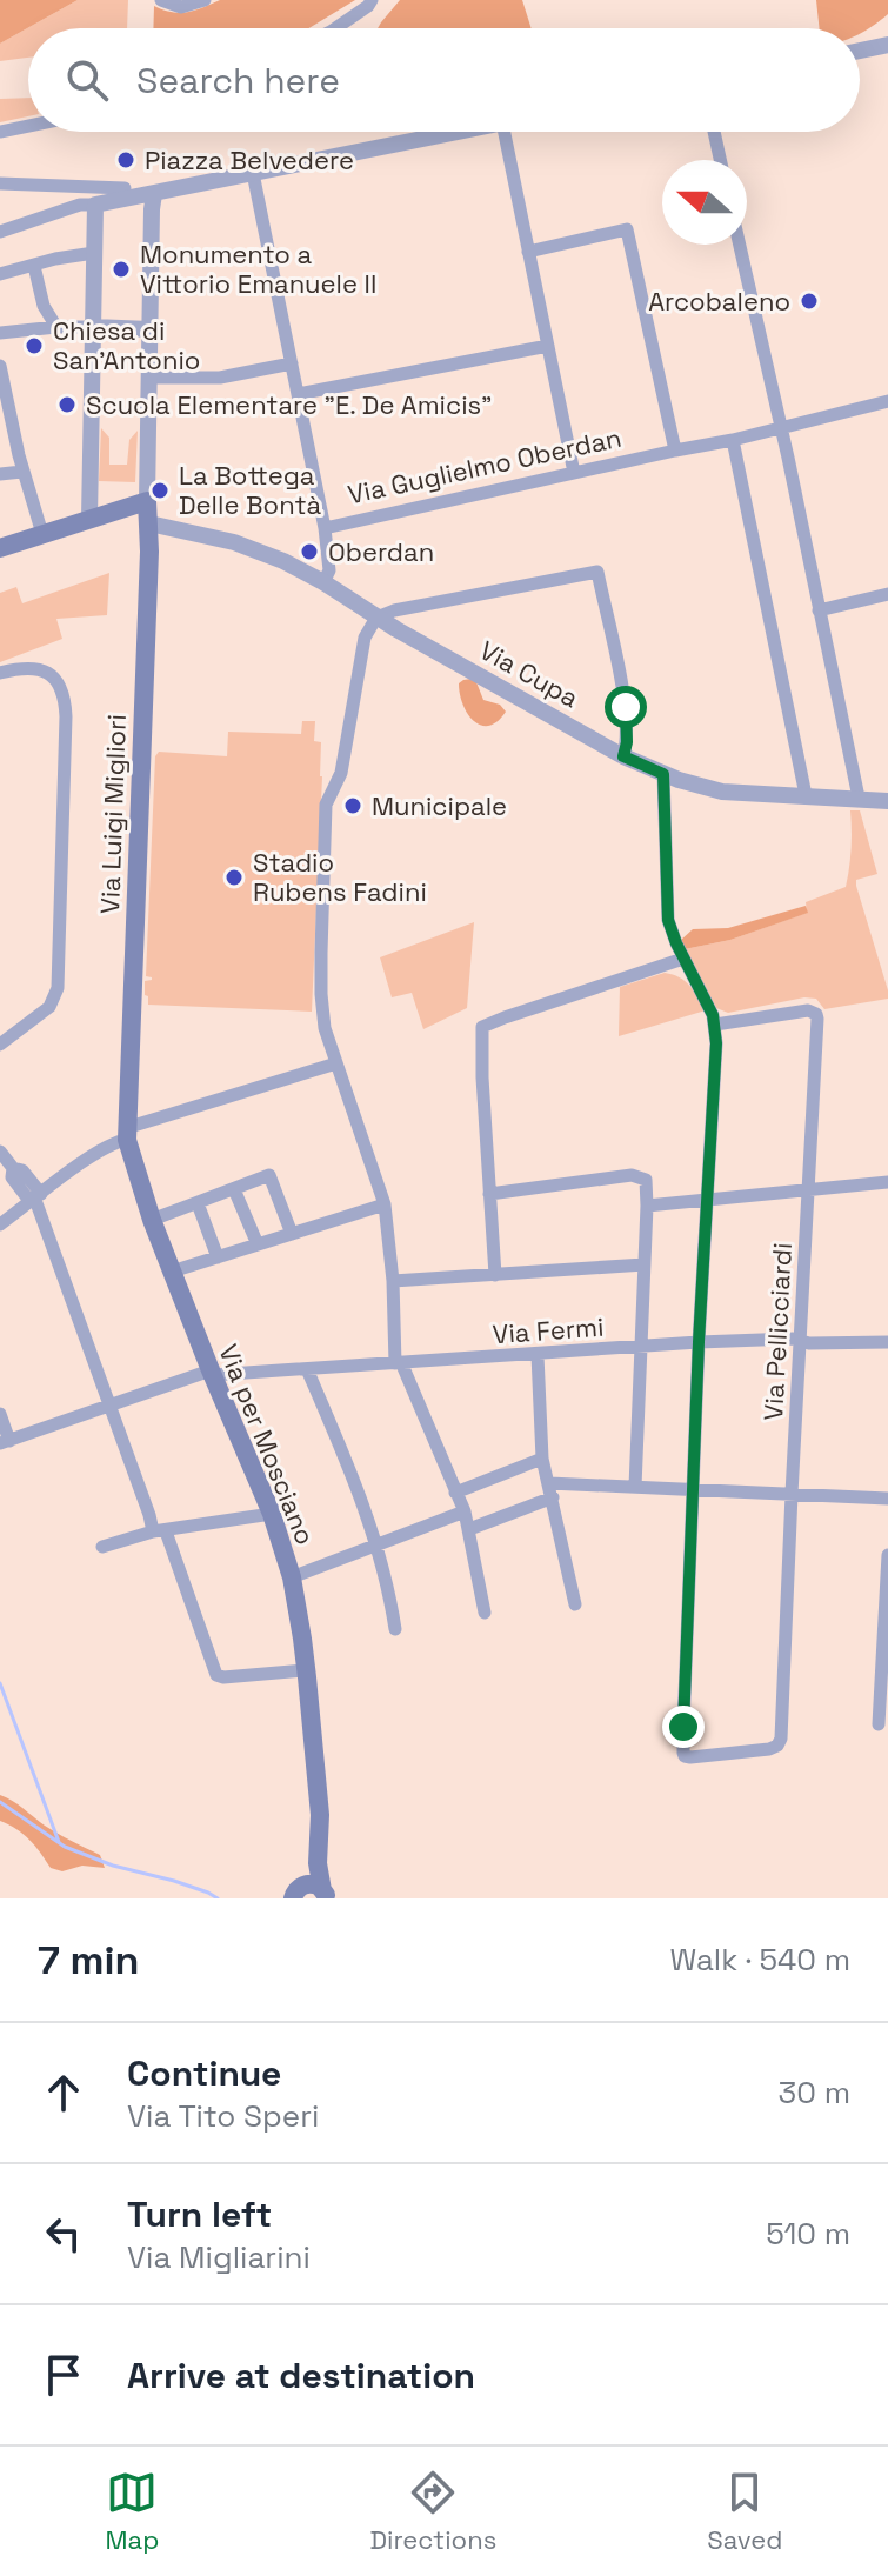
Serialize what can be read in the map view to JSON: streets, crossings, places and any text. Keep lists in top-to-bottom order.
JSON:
{
  "streets": {
    "main road": ["Via Luigi Migliori", "Via per Mosciano"],
    "street": [
      "Via Guglielmo Oberdan",
      "Via Cupa",
      "Via Fermi",
      "Via Pellicciardi"
    ]
  },
  "crossings": [
    ["Via Guglielmo Oberdan", "Via Cupa"],
    ["Via Luigi Migliori", "Via per Mosciano"],
    ["Via Fermi", "Via Pellicciardi"],
    ["Via Fermi", "Via per Mosciano"]
  ],
  "places": [
    "Piazza Belvedere",
    "Monumento a Vittorio Emanuele II",
    "Arcobaleno",
    "Chiesa di San'Antonio",
    "Scuola Elementare \"E. De Amicis\"",
    "La Bottega Delle Bontà",
    "Oberdan",
    "Municipale",
    "Stadio Rubens Fadini"
  ],
  "north": "left",
  "page": {
    "search": "Search here",
    "heading": ["7 min", "Walk · 540 m"],
    "list": [
      ["Continue", "Via Tito Speri", "30 m"],
      ["Turn left", "Via Migliarini", "510 m"],
      "Arrive at destination"
    ],
    "nav": ["Map", "Directions", "Saved"]
  }
}
